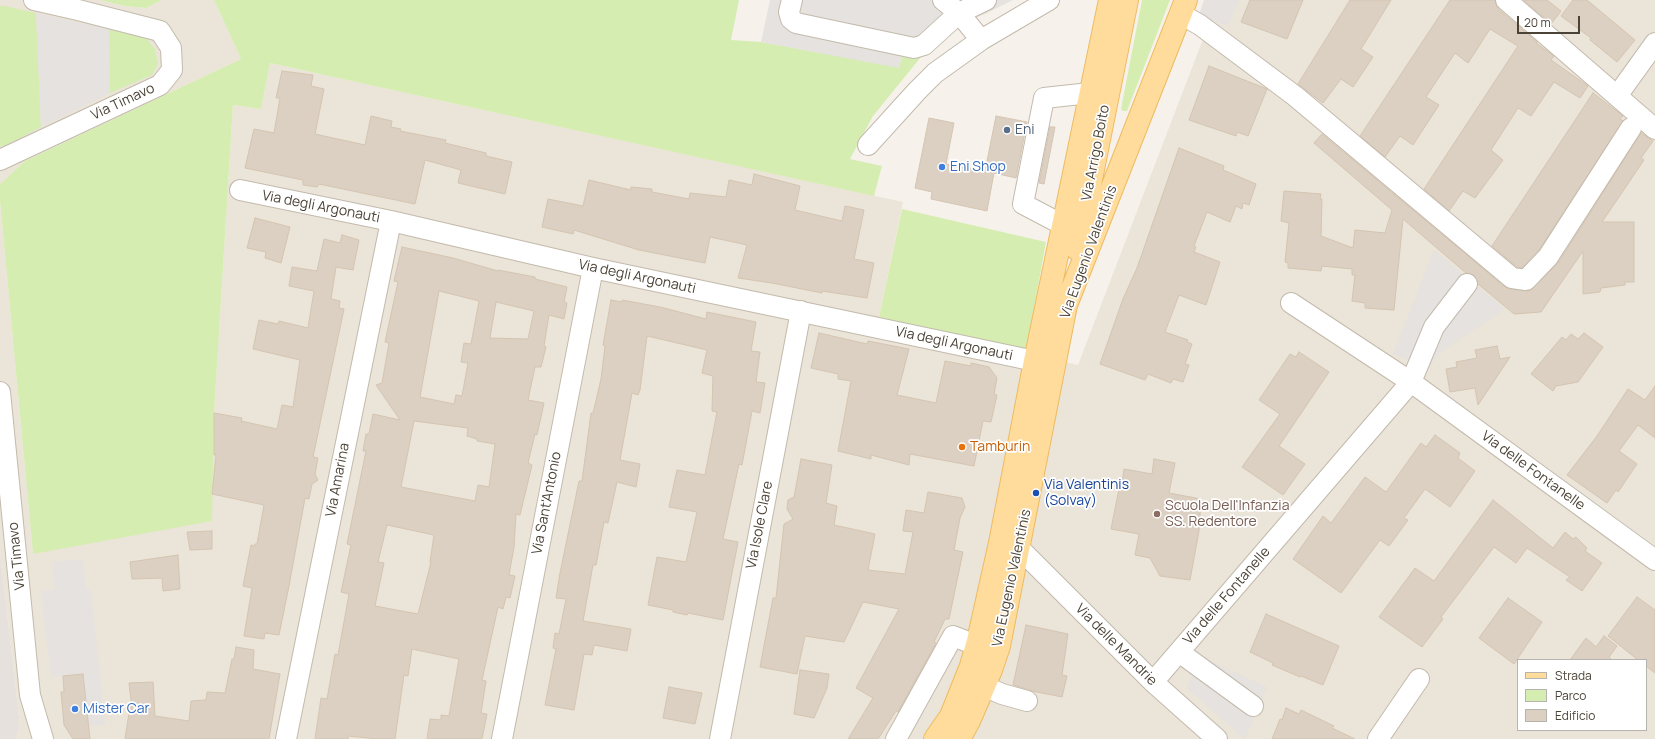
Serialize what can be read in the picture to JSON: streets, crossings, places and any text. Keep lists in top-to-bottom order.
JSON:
{
  "streets": {
    "main road": ["Via Arrigo Boito", "Via Eugenio Valentinis"],
    "street": [
      "Via Timavo",
      "Via degli Argonauti",
      "Via delle Fontanelle",
      "Via Amarina",
      "Via Sant'Antonio",
      "Via Isole Clare",
      "Via delle Mandrie"
    ]
  },
  "crossings": [
    ["Via Arrigo Boito", "Via Eugenio Valentinis"],
    ["Via degli Argonauti", "Via Eugenio Valentinis"],
    ["Via degli Argonauti", "Via Amarina"],
    ["Via degli Argonauti", "Via Sant'Antonio"],
    ["Via degli Argonauti", "Via Isole Clare"],
    ["Via Eugenio Valentinis", "Via delle Mandrie"],
    ["Via delle Fontanelle", "Via delle Mandrie"]
  ],
  "places": [
    "Eni",
    "Eni Shop",
    "Tamburin",
    "Via Valentinis (Solvay)",
    "Scuola Dell'Infanzia SS. Redentore",
    "Mister Car"
  ],
  "legend": ["Strada", "Parco", "Edificio"],
  "scale_bar": "20 m"
}
